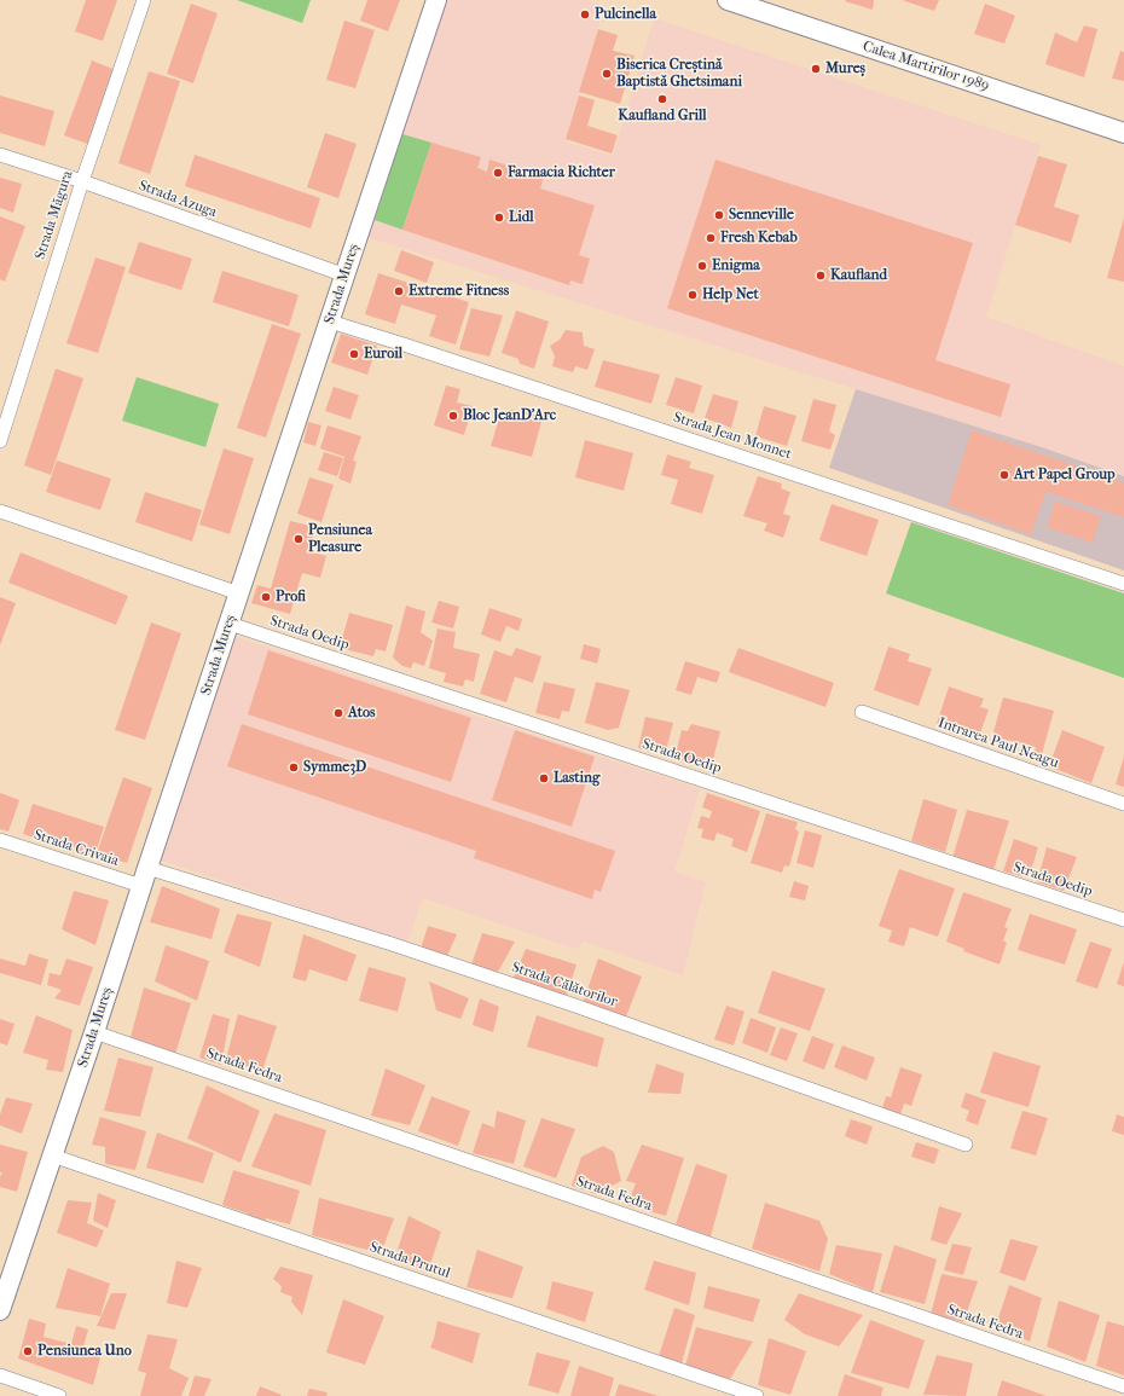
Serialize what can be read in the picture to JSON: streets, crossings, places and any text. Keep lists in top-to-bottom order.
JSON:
{
  "streets": {
    "street": [
      "Calea Martirilor 1989",
      "Strada Azuga",
      "Strada Măgura",
      "Strada Mureș",
      "Strada Jean Monnet",
      "Strada Oedip",
      "Intrarea Paul Neagu",
      "Strada Crivaia",
      "Strada Călătorilor",
      "Strada Fedra",
      "Strada Prutul"
    ]
  },
  "crossings": [
    ["Strada Azuga", "Strada Măgura"],
    ["Strada Azuga", "Strada Mureș"],
    ["Strada Mureș", "Strada Jean Monnet"],
    ["Strada Mureș", "Strada Oedip"],
    ["Strada Mureș", "Strada Crivaia"],
    ["Strada Mureș", "Strada Călătorilor"],
    ["Strada Mureș", "Strada Fedra"],
    ["Strada Mureș", "Strada Prutul"]
  ],
  "places": [
    "Pulcinella",
    "Mureș",
    "Biserica Creștină Baptistă Ghetsimani",
    "Kaufland Grill",
    "Farmacia Richter",
    "Senneville",
    "Lidl",
    "Fresh Kebab",
    "Enigma",
    "Kaufland",
    "Extreme Fitness",
    "Help Net",
    "Euroil",
    "Bloc JeanD'Arc",
    "Art Papel Group",
    "Pensiunea Pleasure",
    "Profi",
    "Atos",
    "Symme3D",
    "Lasting",
    "Pensiunea Uno"
  ]
}
